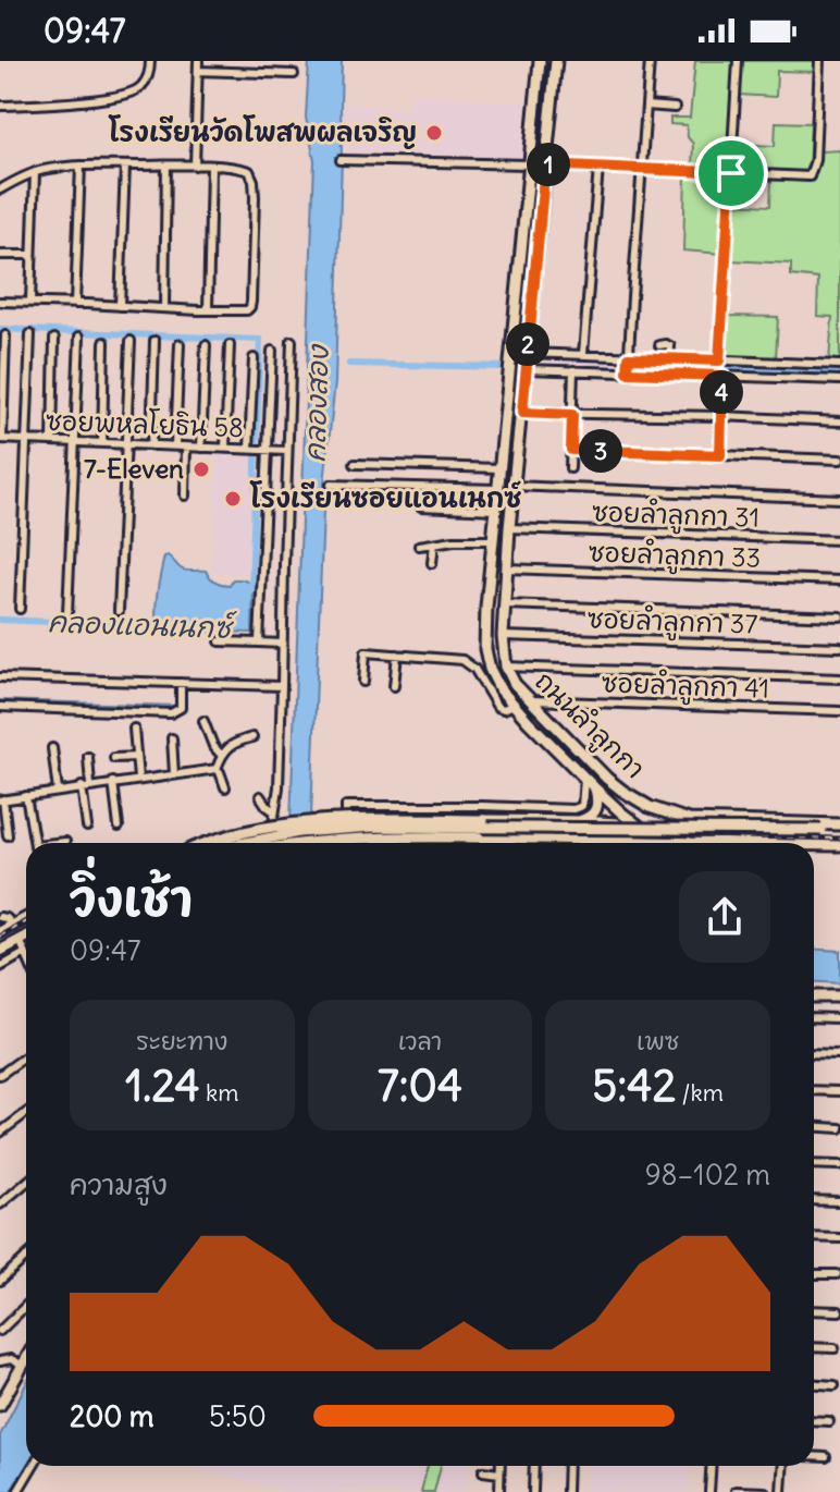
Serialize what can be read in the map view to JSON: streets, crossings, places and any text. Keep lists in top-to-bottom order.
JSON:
{
  "streets": {
    "main road": ["ถนนลำลูกกา"],
    "street": [
      "ซอยพหลโยธิน 58",
      "ซอยลำลูกกา 31",
      "ซอยลำลูกกา 33",
      "ซอยลำลูกกา 37",
      "ซอยลำลูกกา 41"
    ]
  },
  "crossings": [
    ["ซอยลำลูกกา 31", "ถนนลำลูกกา"],
    ["ซอยลำลูกกา 33", "ถนนลำลูกกา"],
    ["ซอยลำลูกกา 37", "ถนนลำลูกกา"],
    ["ซอยลำลูกกา 41", "ถนนลำลูกกา"]
  ],
  "water": ["คลองสอง", "คลองแอนเนกซ์"],
  "places": ["โรงเรียนวัดโพสพผลเจริญ", "7-Eleven", "โรงเรียนซอยแอนเนกซ์"],
  "page": {
    "status": "09:47",
    "pins": [
      "1",
      "2",
      "4",
      "3"
    ],
    "heading": ["วิ่งเช้า", "09:47"],
    "stats": [
      ["ระยะทาง", "1.24 km"],
      ["เวลา", "7:04"],
      ["เพซ", "5:42 /km"]
    ],
    "chart": ["ความสูง", "98–102 m"],
    "list": [
      {
        "name": "200 m",
        "note": "5:50"
      }
    ]
  }
}
